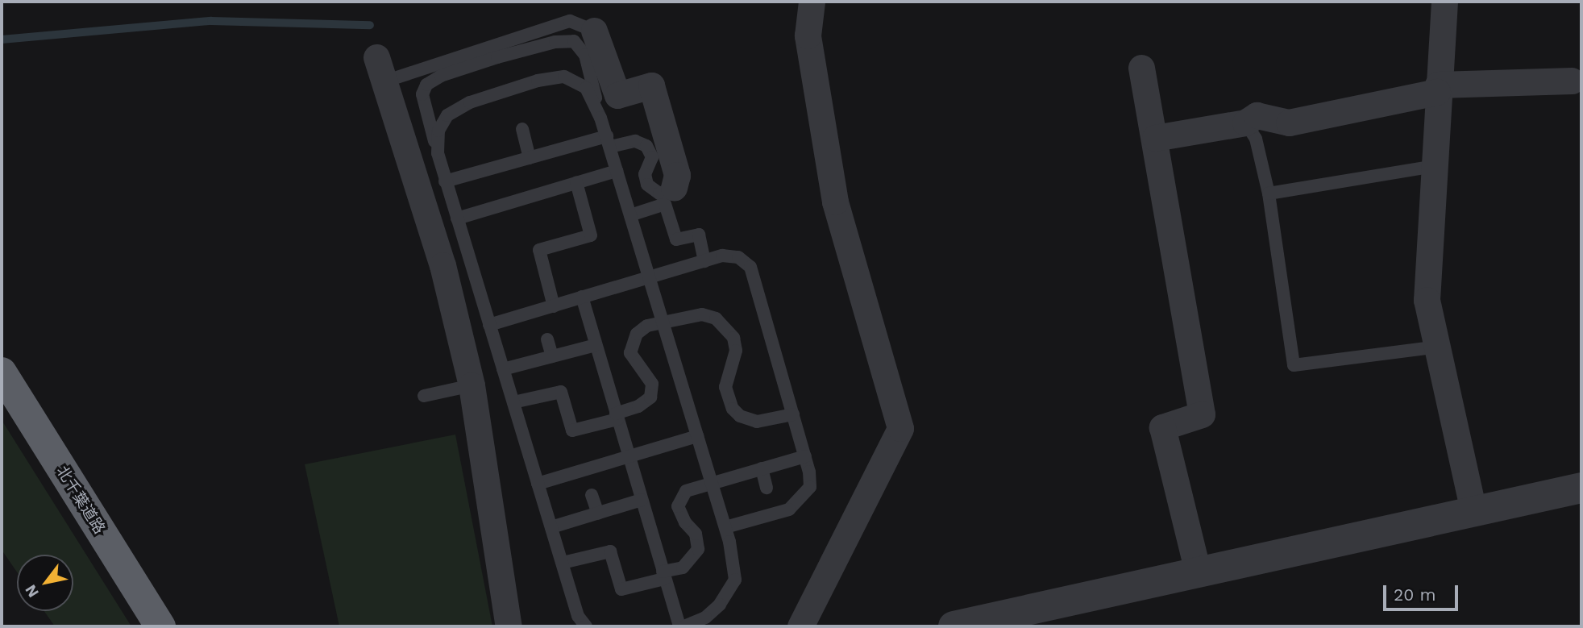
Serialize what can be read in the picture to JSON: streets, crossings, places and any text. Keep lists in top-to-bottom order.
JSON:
{
  "streets": {
    "highway": ["北千葉道路"]
  },
  "scale_bar": "20 m",
  "north": "bottom left"
}
